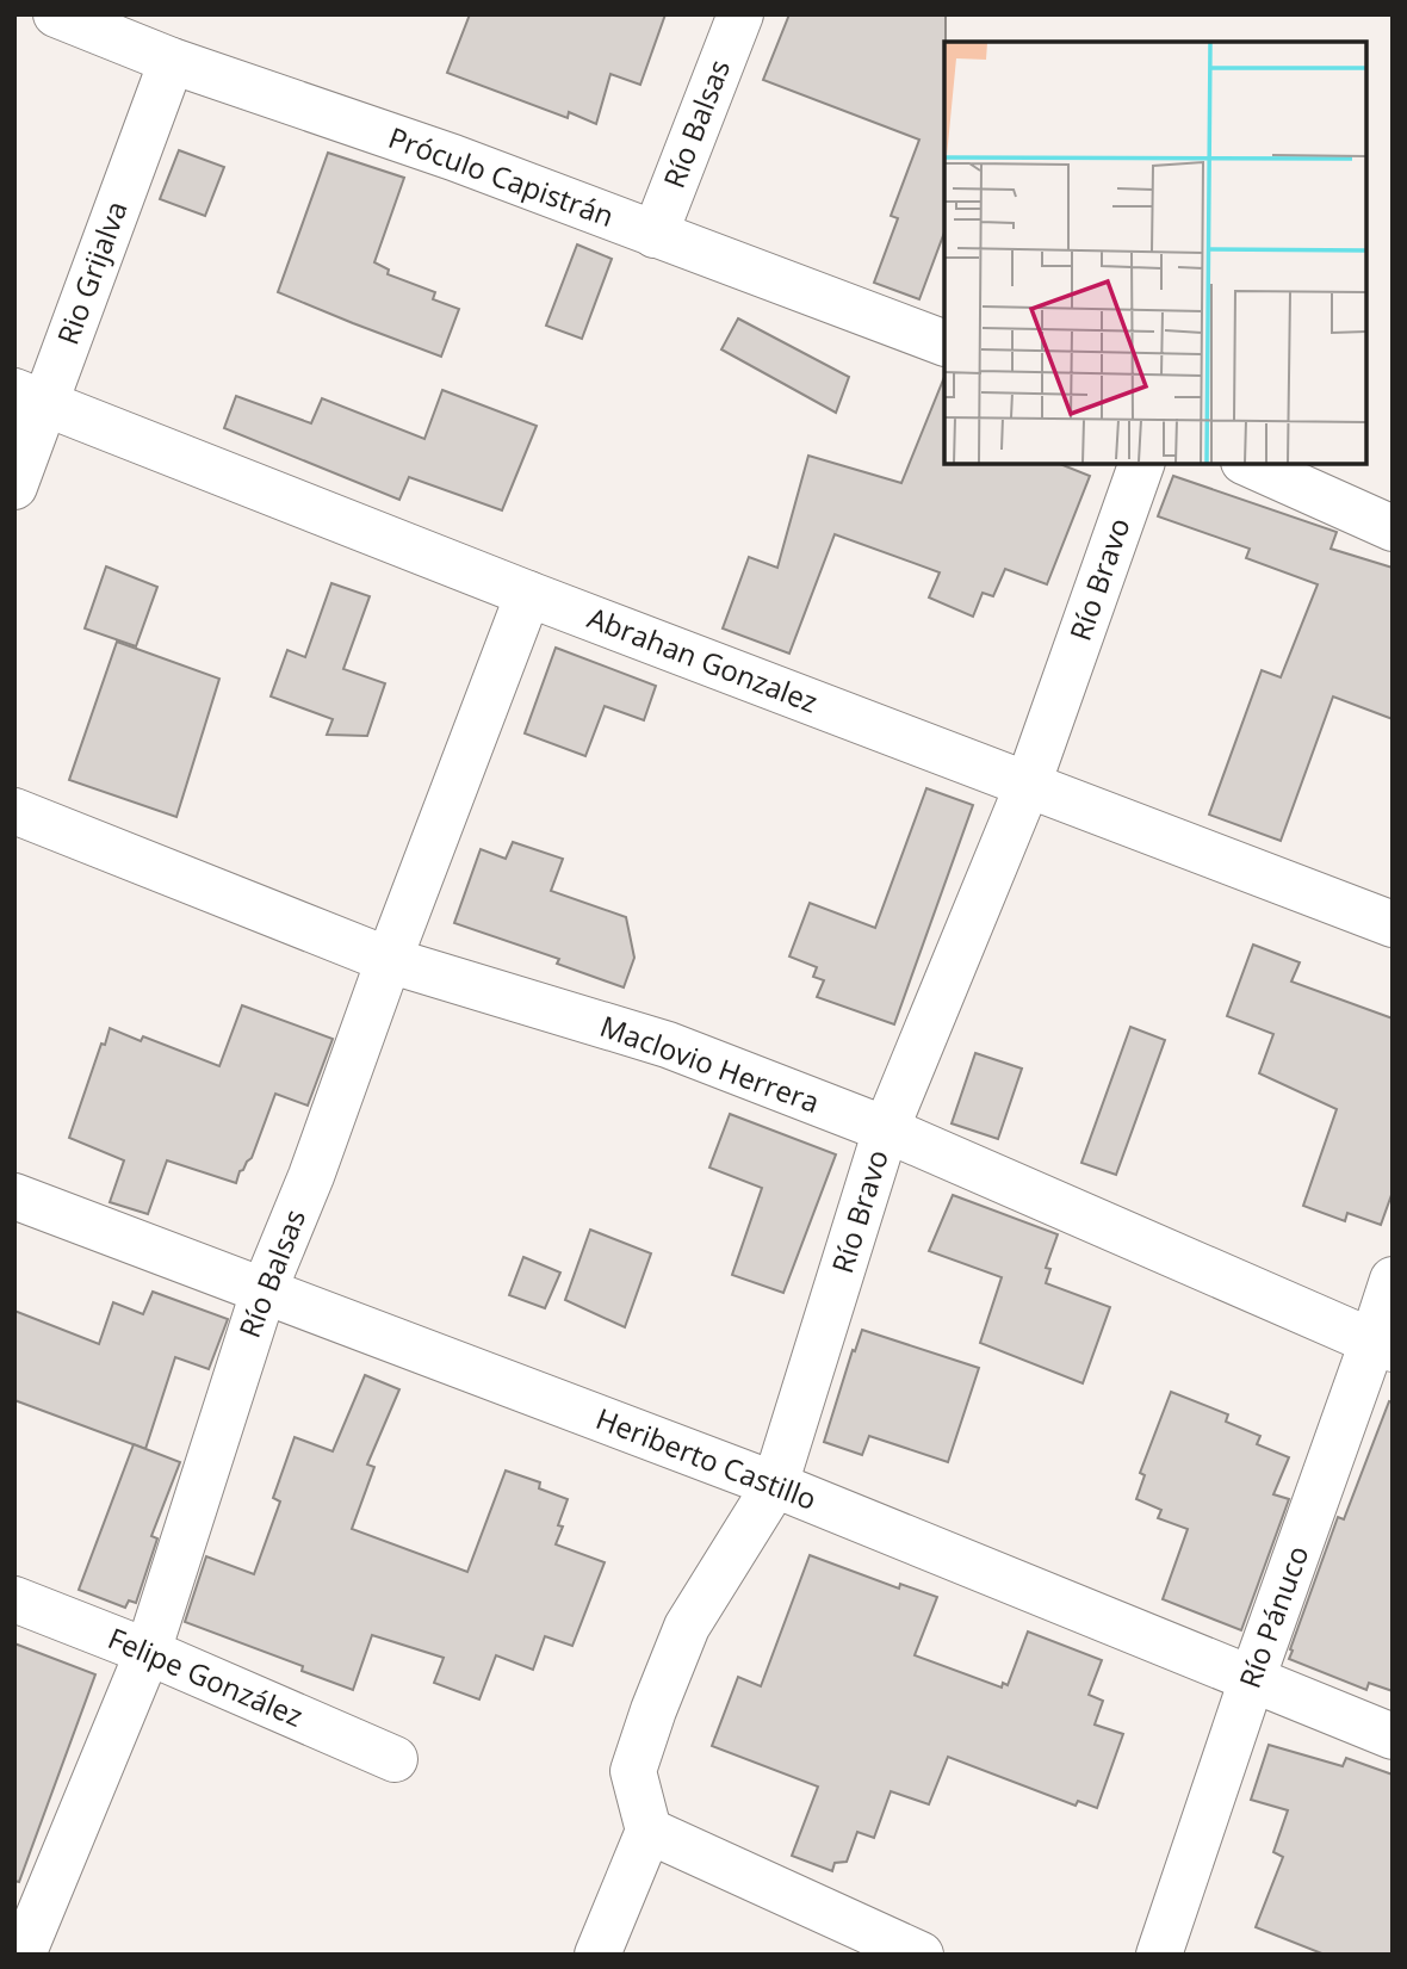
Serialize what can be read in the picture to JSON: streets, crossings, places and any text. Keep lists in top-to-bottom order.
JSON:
{
  "streets": {
    "street": [
      "Río Balsas",
      "Próculo Capistrán",
      "Rio Grijalva",
      "Río Bravo",
      "Abrahan Gonzalez",
      "Maclovio Herrera",
      "Heriberto Castillo",
      "Río Pánuco",
      "Felipe González"
    ]
  },
  "crossings": [
    ["Río Balsas", "Próculo Capistrán"],
    ["Río Balsas", "Abrahan Gonzalez"],
    ["Río Balsas", "Maclovio Herrera"],
    ["Río Balsas", "Heriberto Castillo"],
    ["Río Balsas", "Felipe González"],
    ["Próculo Capistrán", "Rio Grijalva"],
    ["Rio Grijalva", "Abrahan Gonzalez"],
    ["Río Bravo", "Abrahan Gonzalez"],
    ["Río Bravo", "Maclovio Herrera"],
    ["Río Bravo", "Heriberto Castillo"],
    ["Maclovio Herrera", "Río Pánuco"],
    ["Heriberto Castillo", "Río Pánuco"]
  ]
}
